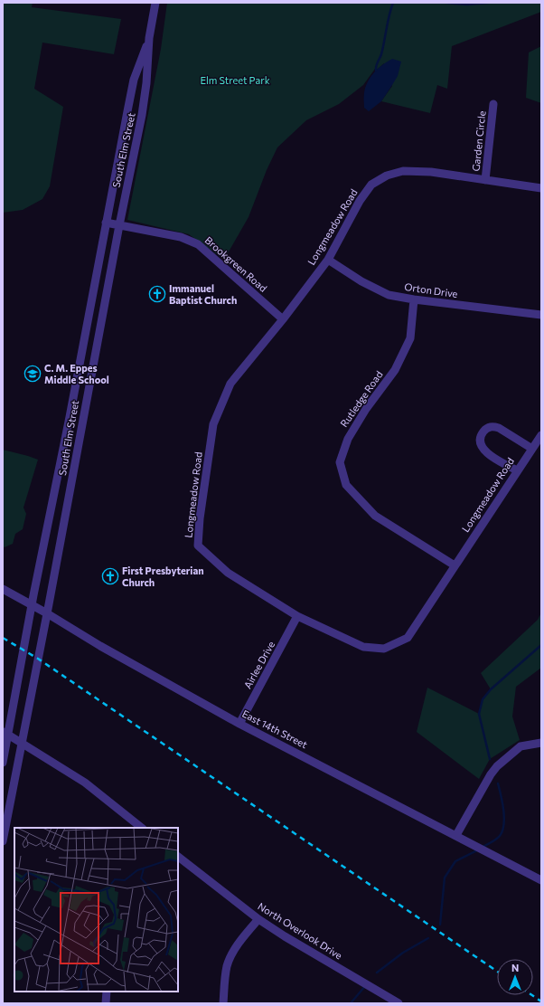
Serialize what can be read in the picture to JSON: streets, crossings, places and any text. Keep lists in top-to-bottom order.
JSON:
{
  "streets": {
    "street": [
      "Garden Circle",
      "South Elm Street",
      "Longmeadow Road",
      "Brookgreen Road",
      "Orton Drive",
      "Rutledge Road",
      "Airlee Drive",
      "East 14th Street",
      "North Overlook Drive"
    ]
  },
  "crossings": [
    ["Garden Circle", "Longmeadow Road"],
    ["South Elm Street", "Brookgreen Road"],
    ["South Elm Street", "East 14th Street"],
    ["Longmeadow Road", "Brookgreen Road"],
    ["Longmeadow Road", "Orton Drive"],
    ["Longmeadow Road", "Rutledge Road"],
    ["Longmeadow Road", "Airlee Drive"],
    ["Orton Drive", "Rutledge Road"],
    ["Airlee Drive", "East 14th Street"]
  ],
  "parks": ["Elm Street Park"],
  "places": {
    "church": ["Immanuel Baptist Church", "First Presbyterian Church"],
    "school or university": ["C. M. Eppes Middle School"]
  },
  "north": "top"
}
